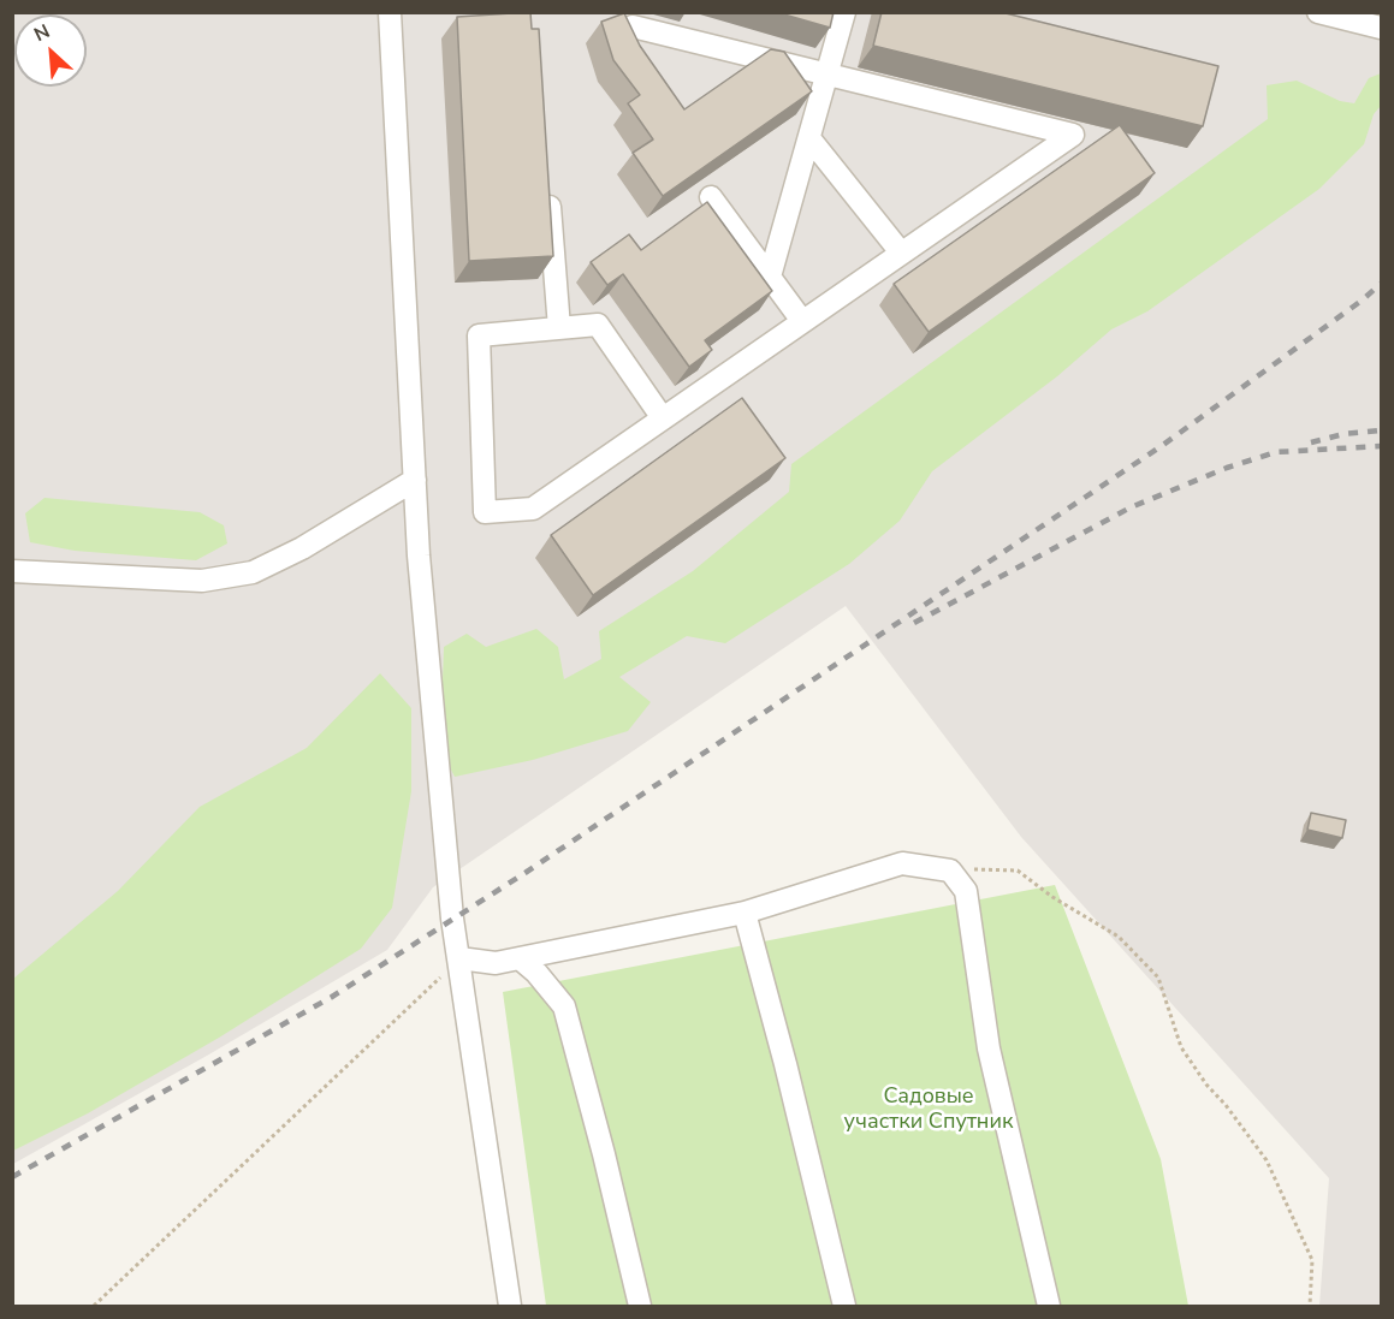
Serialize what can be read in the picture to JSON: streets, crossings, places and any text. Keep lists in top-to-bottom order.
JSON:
{
  "parks": ["Садовые участки Спутник"],
  "north": "top left"
}
